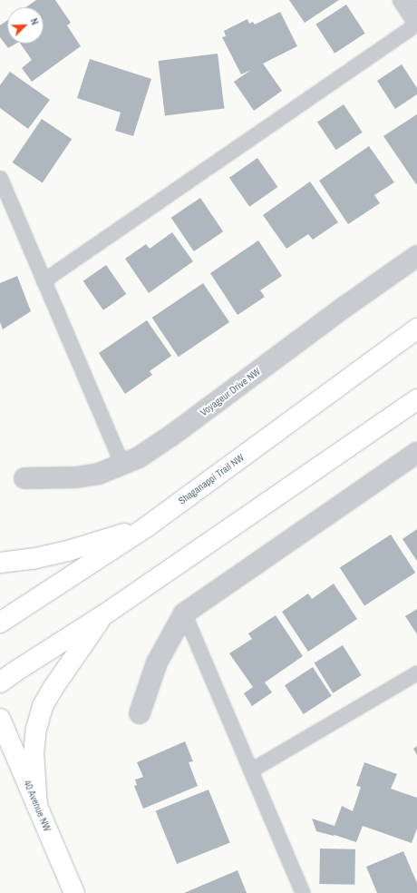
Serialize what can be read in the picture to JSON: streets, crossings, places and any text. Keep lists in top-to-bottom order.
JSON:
{
  "streets": {
    "main road": ["Shaganappi Trail NW", "40 Avenue NW"],
    "street": ["Voyageur Drive NW"]
  },
  "north": "top right"
}
